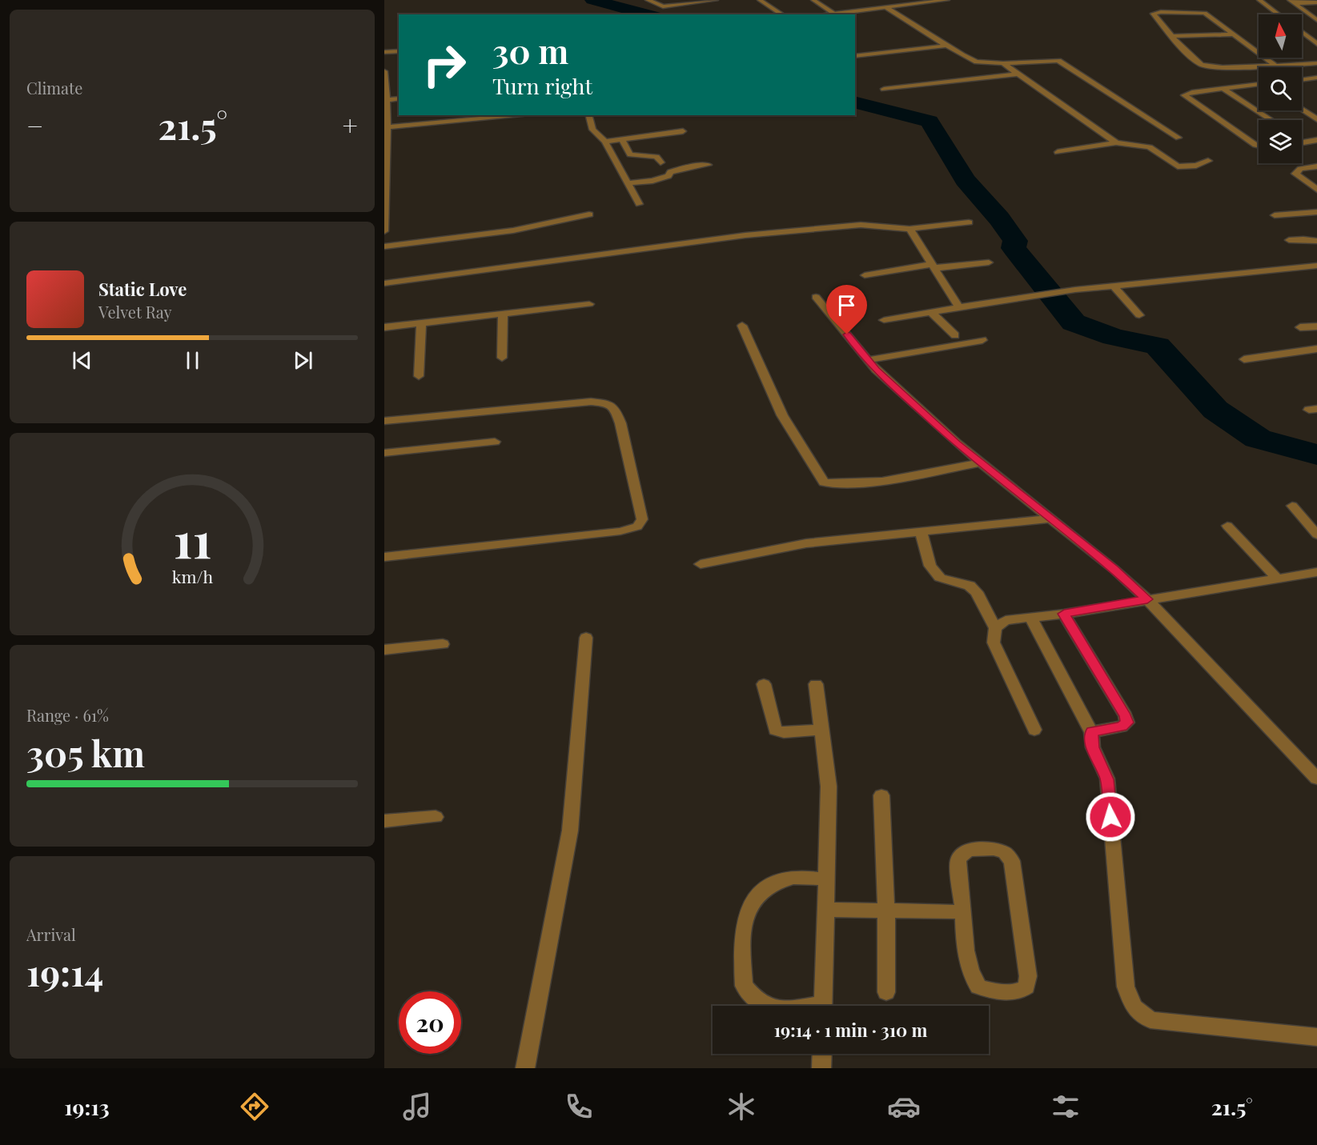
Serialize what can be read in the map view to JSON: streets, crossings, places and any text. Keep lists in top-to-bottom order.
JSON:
{
  "north": "top",
  "page": {
    "tile": [
      "Climate",
      ["Range · 61%", "305 km"],
      ["Arrival", "19:14"]
    ],
    "turn": ["30 m", "Turn right"],
    "heat": ["−", "21.5°", "+"],
    "song": ["Static Love", "Velvet Ray"],
    "limit": "20",
    "trip": "19:14 · 1 min · 310 m",
    "tabs": ["19:13", "21.5°"],
    "gauge": ["11", "km/h"]
  }
}
